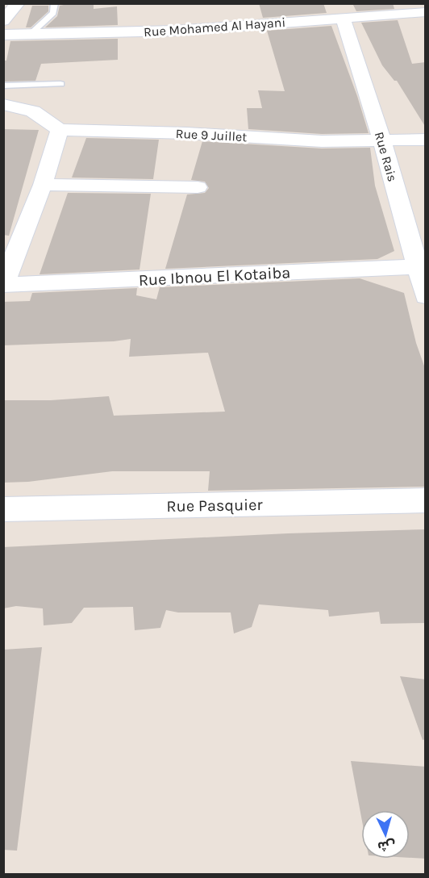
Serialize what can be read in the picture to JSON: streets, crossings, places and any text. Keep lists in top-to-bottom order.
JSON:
{
  "streets": {
    "street": [
      "Rue Mohamed Al Hayani",
      "Rue 9 Juillet",
      "Rue Rais",
      "Rue Ibnou El Kotaiba",
      "Rue Pasquier"
    ]
  },
  "crossings": [
    ["Rue Mohamed Al Hayani", "Rue Rais"],
    ["Rue 9 Juillet", "Rue Rais"],
    ["Rue Rais", "Rue Ibnou El Kotaiba"]
  ],
  "north": "bottom"
}
